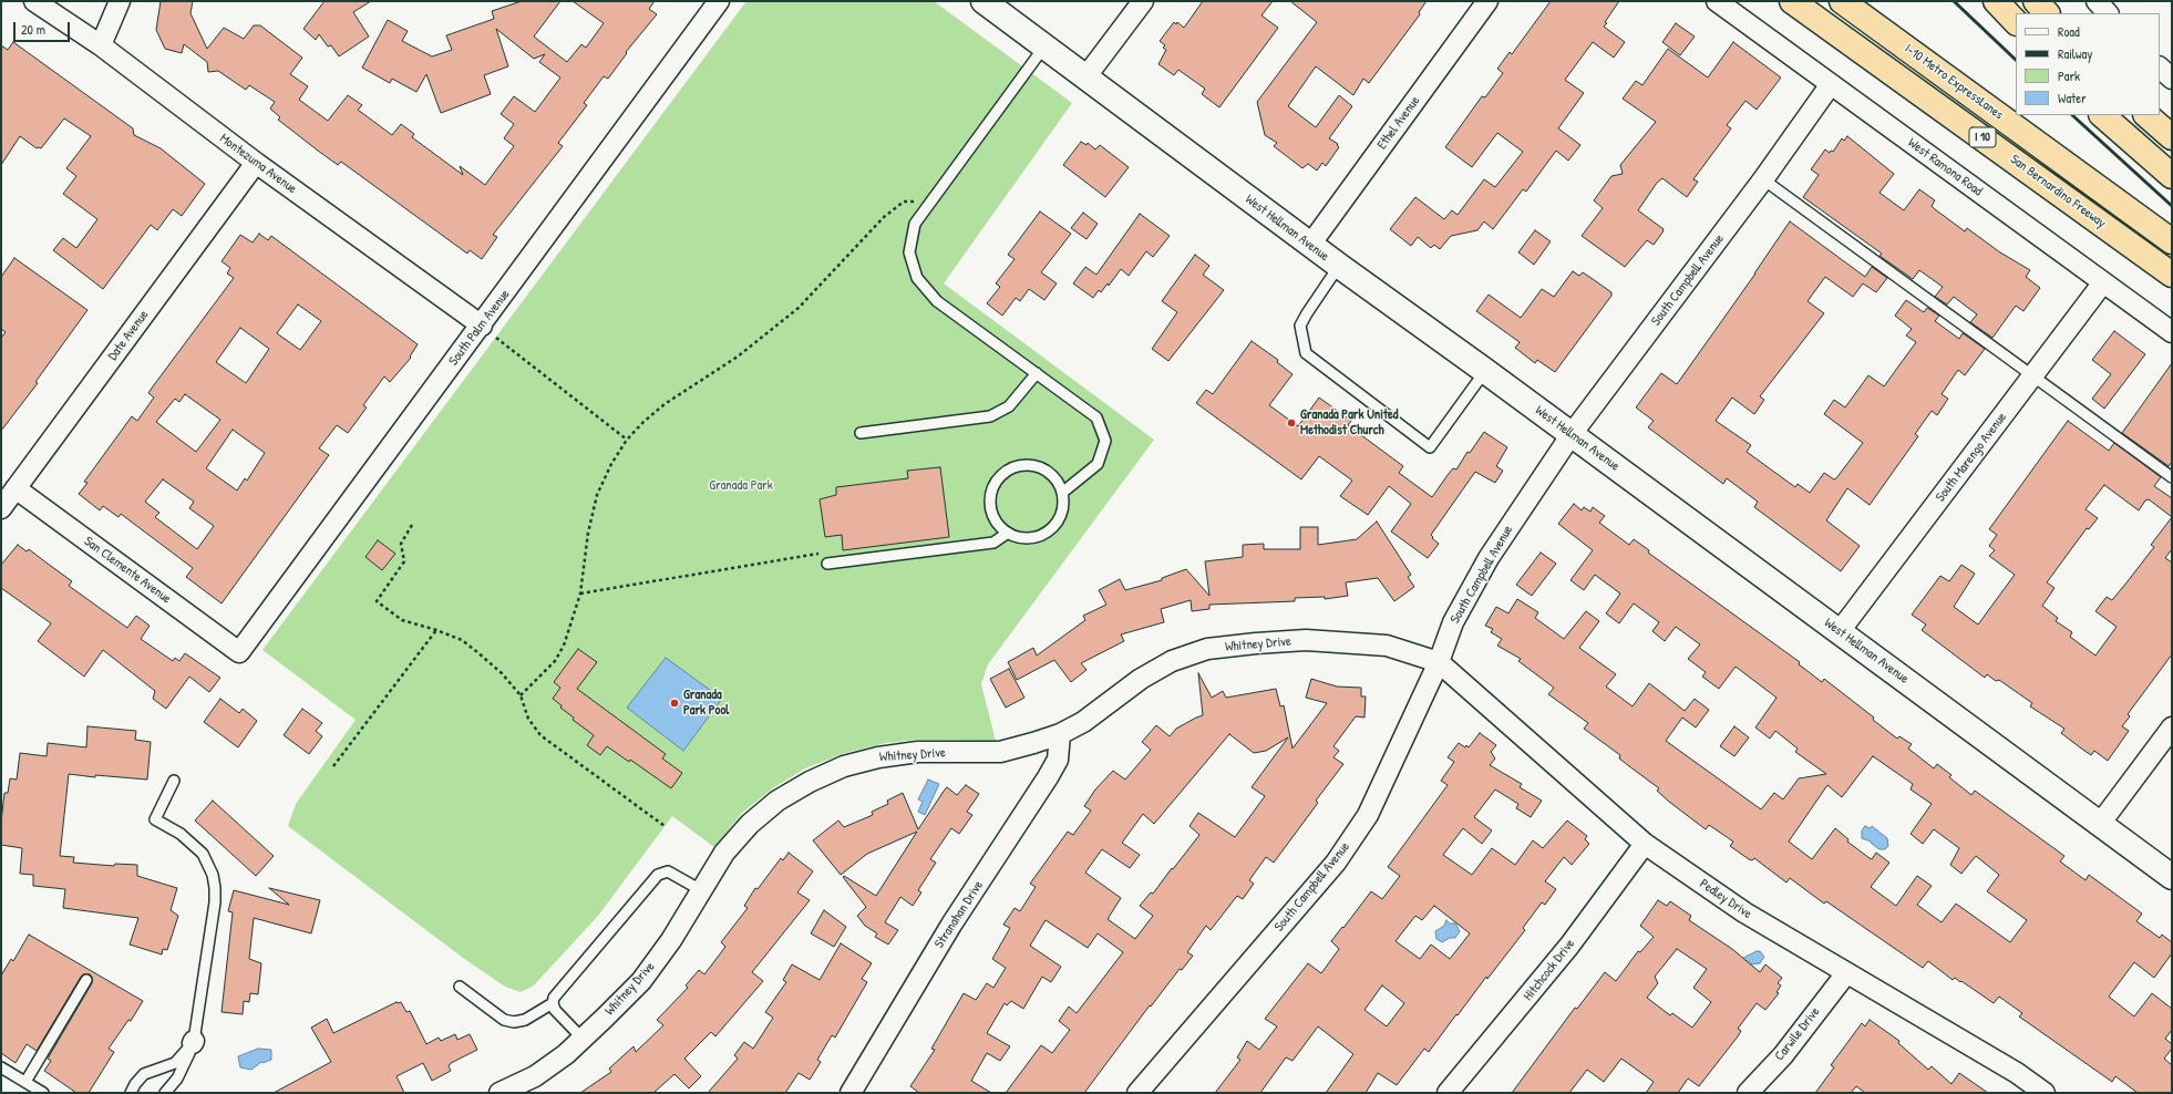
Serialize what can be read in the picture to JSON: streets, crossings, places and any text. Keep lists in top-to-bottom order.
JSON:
{
  "streets": {
    "highway": ["I-10 Metro ExpressLanes", "I 10", "San Bernardino Freeway"],
    "street": [
      "Ethel Avenue",
      "Montezuma Avenue",
      "West Ramona Road",
      "West Hellman Avenue",
      "South Campbell Avenue",
      "South Palm Avenue",
      "Date Avenue",
      "South Marengo Avenue",
      "San Clemente Avenue",
      "Whitney Drive",
      "Pedley Drive",
      "Stranahan Drive",
      "Hitchcock Drive",
      "Carwile Drive"
    ]
  },
  "crossings": [
    ["Ethel Avenue", "West Hellman Avenue"],
    ["Montezuma Avenue", "South Palm Avenue"],
    ["Montezuma Avenue", "Date Avenue"],
    ["West Ramona Road", "South Campbell Avenue"],
    ["West Ramona Road", "South Marengo Avenue"],
    ["West Hellman Avenue", "South Campbell Avenue"],
    ["West Hellman Avenue", "South Marengo Avenue"],
    ["South Campbell Avenue", "Whitney Drive"],
    ["South Campbell Avenue", "Pedley Drive"],
    ["South Palm Avenue", "San Clemente Avenue"],
    ["Date Avenue", "San Clemente Avenue"],
    ["Whitney Drive", "Pedley Drive"],
    ["Whitney Drive", "Stranahan Drive"],
    ["Pedley Drive", "Hitchcock Drive"],
    ["Pedley Drive", "Carwile Drive"]
  ],
  "parks": ["Granada Park"],
  "places": ["Granada Park United Methodist Church", "Granada Park Pool"],
  "legend": [
    "Road",
    "Railway",
    "Park",
    "Water"
  ],
  "scale_bar": "20 m"
}
